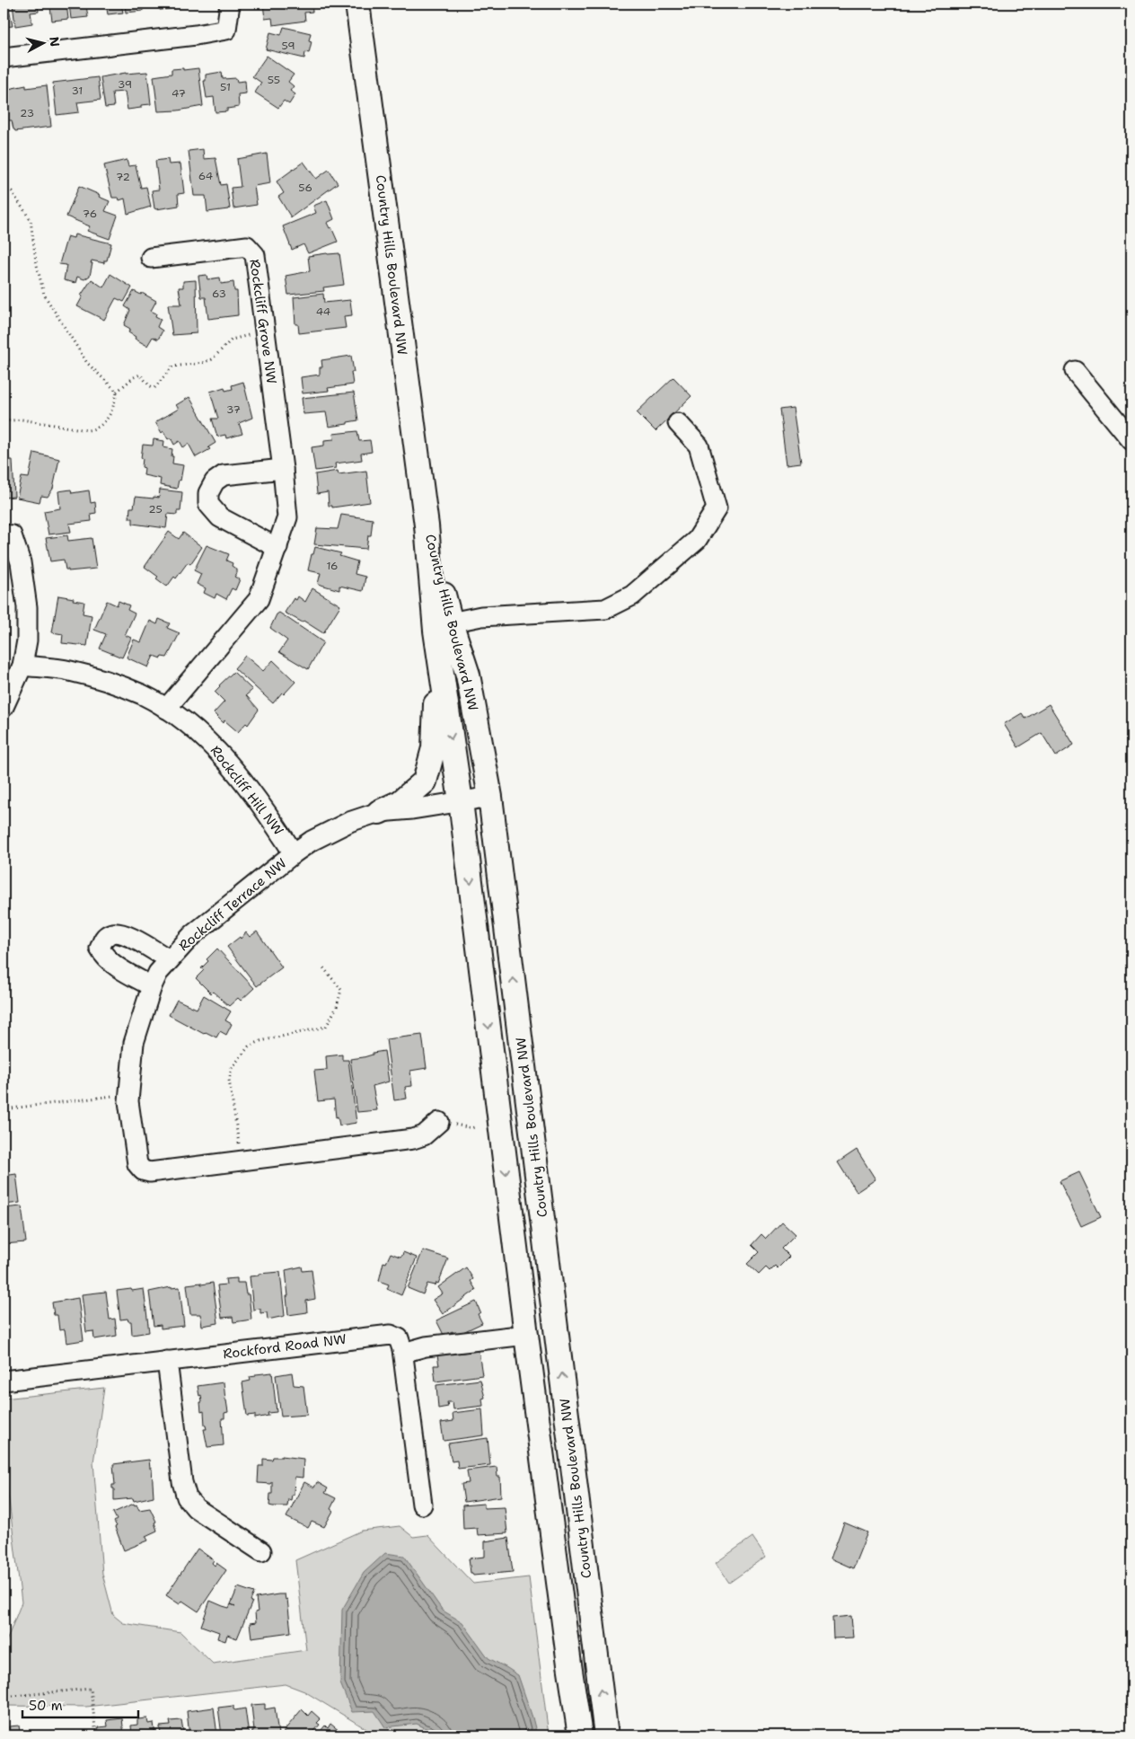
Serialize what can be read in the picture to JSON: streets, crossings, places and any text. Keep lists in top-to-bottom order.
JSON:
{
  "streets": {
    "main road": ["Country Hills Boulevard NW"],
    "street": [
      "Rockcliff Grove NW",
      "Rockcliff Hill NW",
      "Rockcliff Terrace NW",
      "Rockford Road NW"
    ]
  },
  "crossings": [
    ["Country Hills Boulevard NW", "Rockcliff Terrace NW"],
    ["Rockcliff Grove NW", "Rockcliff Hill NW"],
    ["Rockcliff Hill NW", "Rockcliff Terrace NW"]
  ],
  "house_numbers": [
    "59",
    "55",
    "39",
    "51",
    "31",
    "47",
    "23",
    "64",
    "72",
    "56",
    "76",
    "63",
    "44",
    "37",
    "25",
    "16"
  ],
  "scale_bar": "50 m",
  "north": "right"
}
